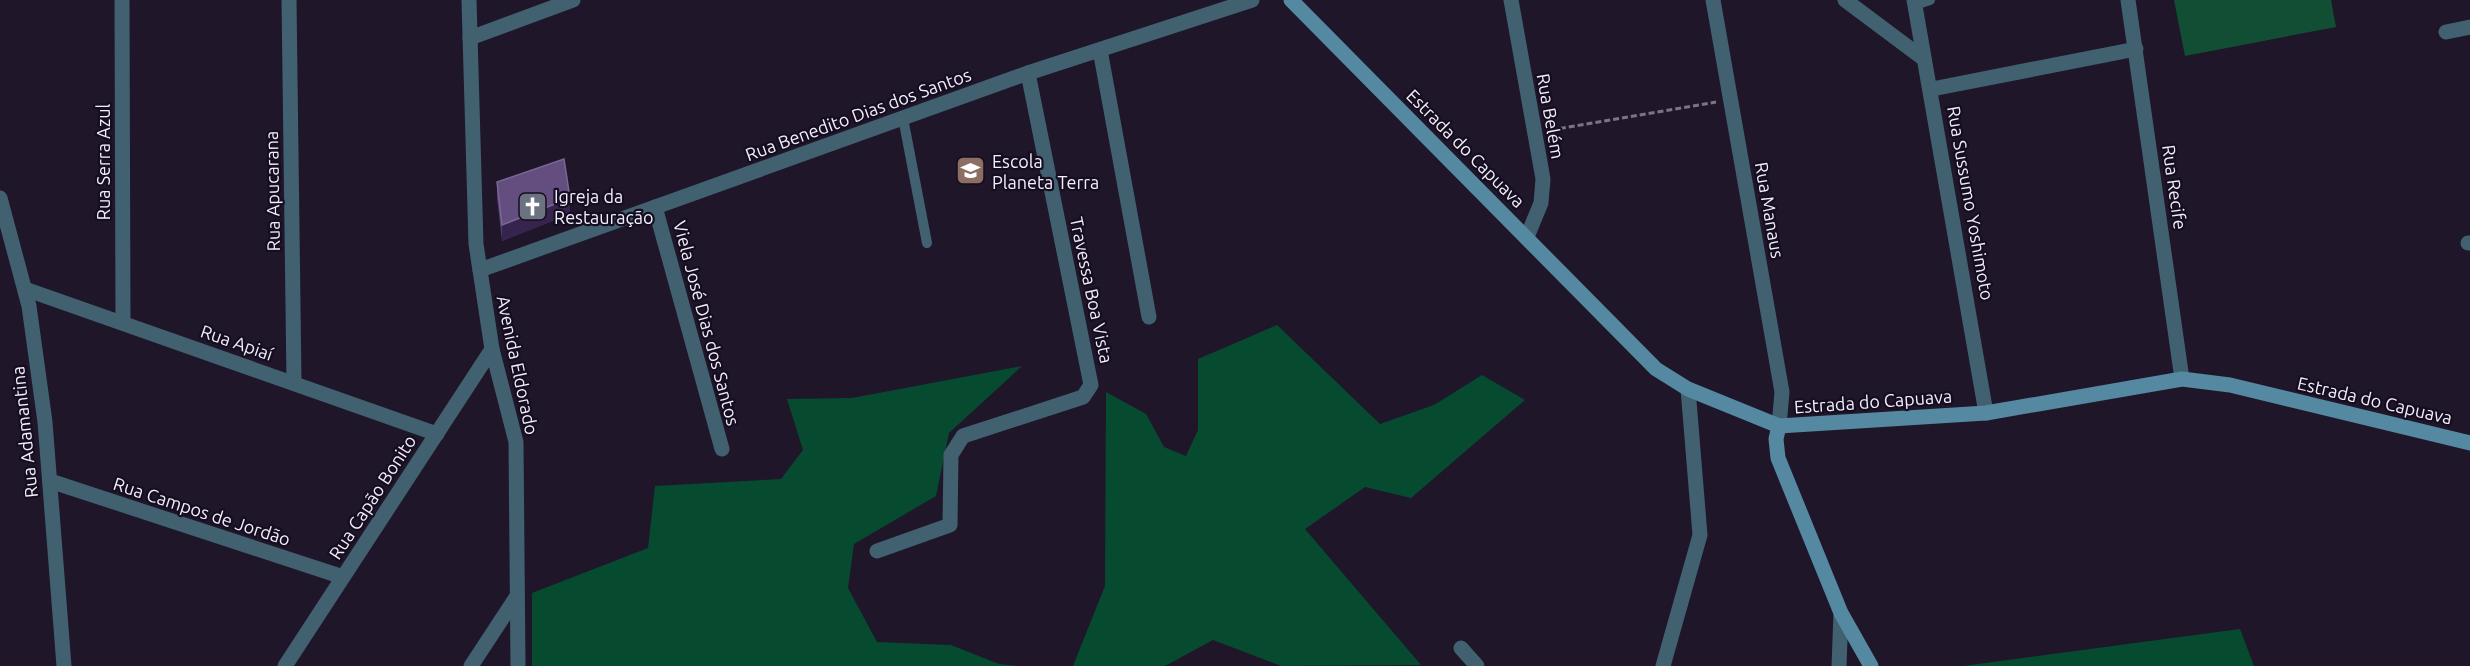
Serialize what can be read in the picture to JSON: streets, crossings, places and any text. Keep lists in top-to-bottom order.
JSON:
{
  "streets": {
    "street": [
      "Rua Benedito Dias dos Santos",
      "Rua Belém",
      "Estrada do Capuava",
      "Rua Serra Azul",
      "Rua Recife",
      "Rua Apucarana",
      "Rua Sussumo Yoshimoto",
      "Rua Manaus",
      "Travessa Boa Vista",
      "Viela José Dias dos Santos",
      "Rua Apiaí",
      "Avenida Eldorado",
      "Rua Adamantina",
      "Rua Capão Bonito",
      "Rua Campos de Jordão"
    ]
  },
  "crossings": [
    ["Rua Benedito Dias dos Santos", "Travessa Boa Vista"],
    ["Rua Benedito Dias dos Santos", "Viela José Dias dos Santos"],
    ["Rua Benedito Dias dos Santos", "Avenida Eldorado"],
    ["Rua Belém", "Estrada do Capuava"],
    ["Estrada do Capuava", "Rua Recife"],
    ["Estrada do Capuava", "Rua Sussumo Yoshimoto"],
    ["Estrada do Capuava", "Rua Manaus"],
    ["Rua Serra Azul", "Rua Apiaí"],
    ["Rua Apucarana", "Rua Apiaí"],
    ["Rua Apiaí", "Rua Adamantina"],
    ["Rua Apiaí", "Rua Capão Bonito"],
    ["Avenida Eldorado", "Rua Capão Bonito"],
    ["Rua Adamantina", "Rua Campos de Jordão"],
    ["Rua Capão Bonito", "Rua Campos de Jordão"]
  ],
  "places": {
    "school or university": ["Escola Planeta Terra"],
    "church": ["Igreja da Restauração"]
  }
}
